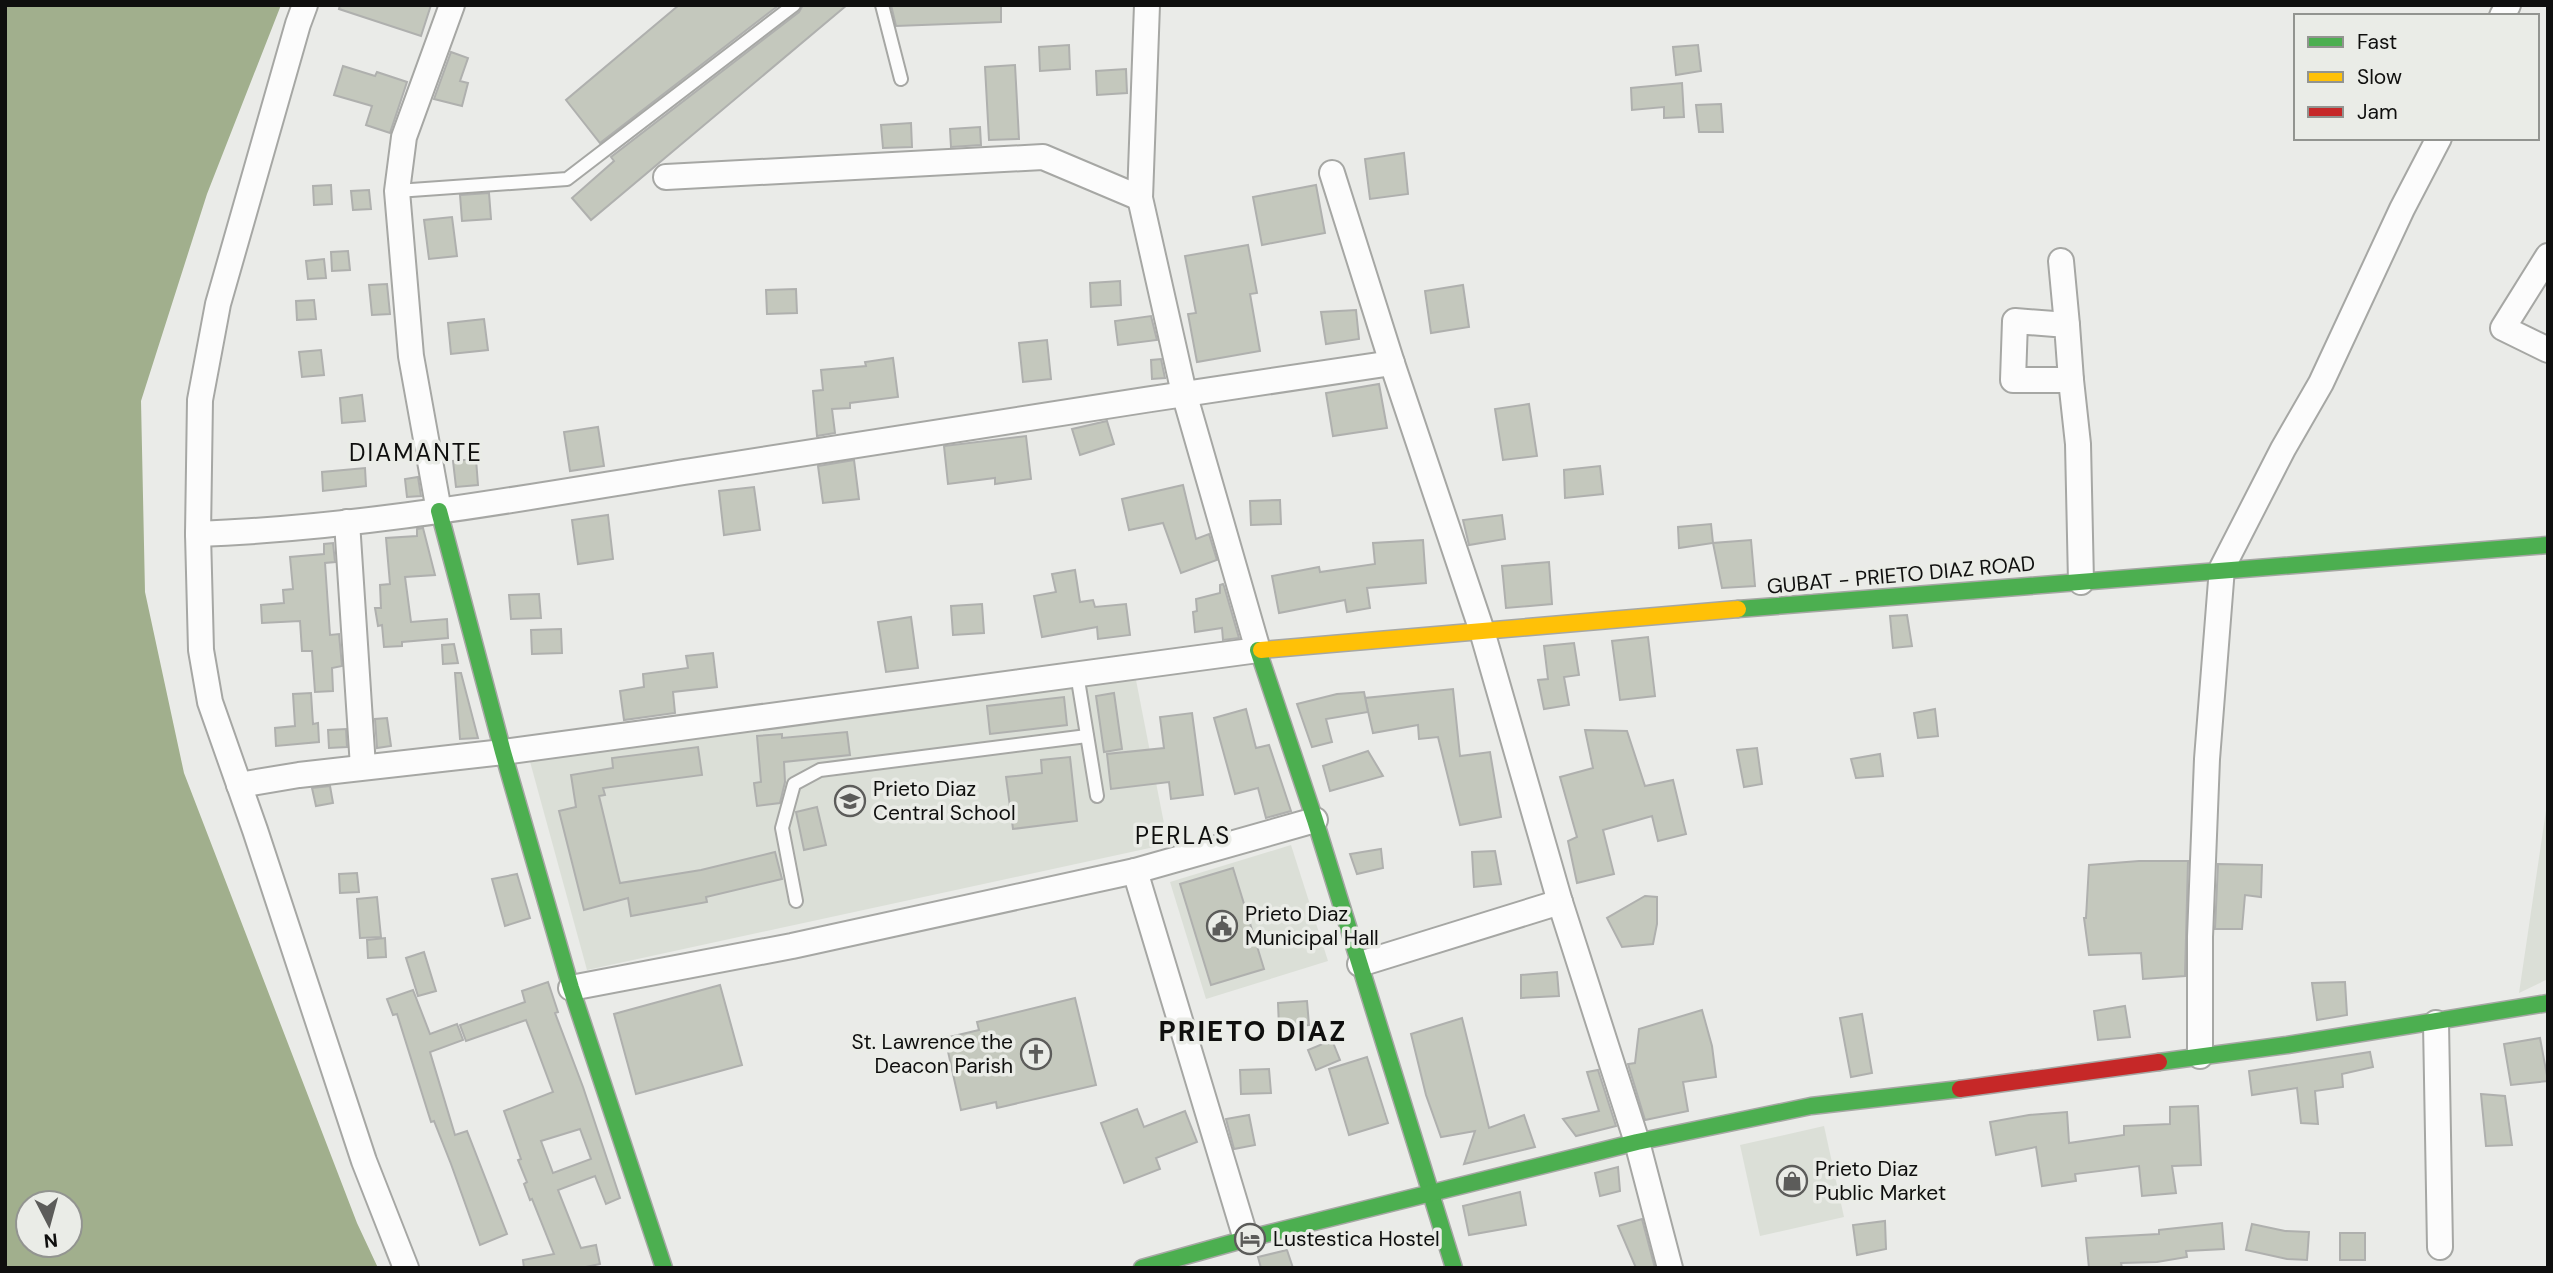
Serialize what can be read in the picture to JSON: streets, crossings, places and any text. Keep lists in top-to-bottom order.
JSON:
{
  "streets": {
    "street": ["GUBAT - PRIETO DIAZ ROAD"]
  },
  "districts": ["DIAMANTE", "PERLAS", "PRIETO DIAZ"],
  "places": {
    "school or university": ["Prieto Diaz Central School"],
    "public building": ["Prieto Diaz Municipal Hall"],
    "church": ["St. Lawrence the Deacon Parish"],
    "shop": ["Prieto Diaz Public Market"],
    "hotel": ["Lustestica Hostel"]
  },
  "legend": ["Fast", "Slow", "Jam"],
  "north": "bottom"
}
